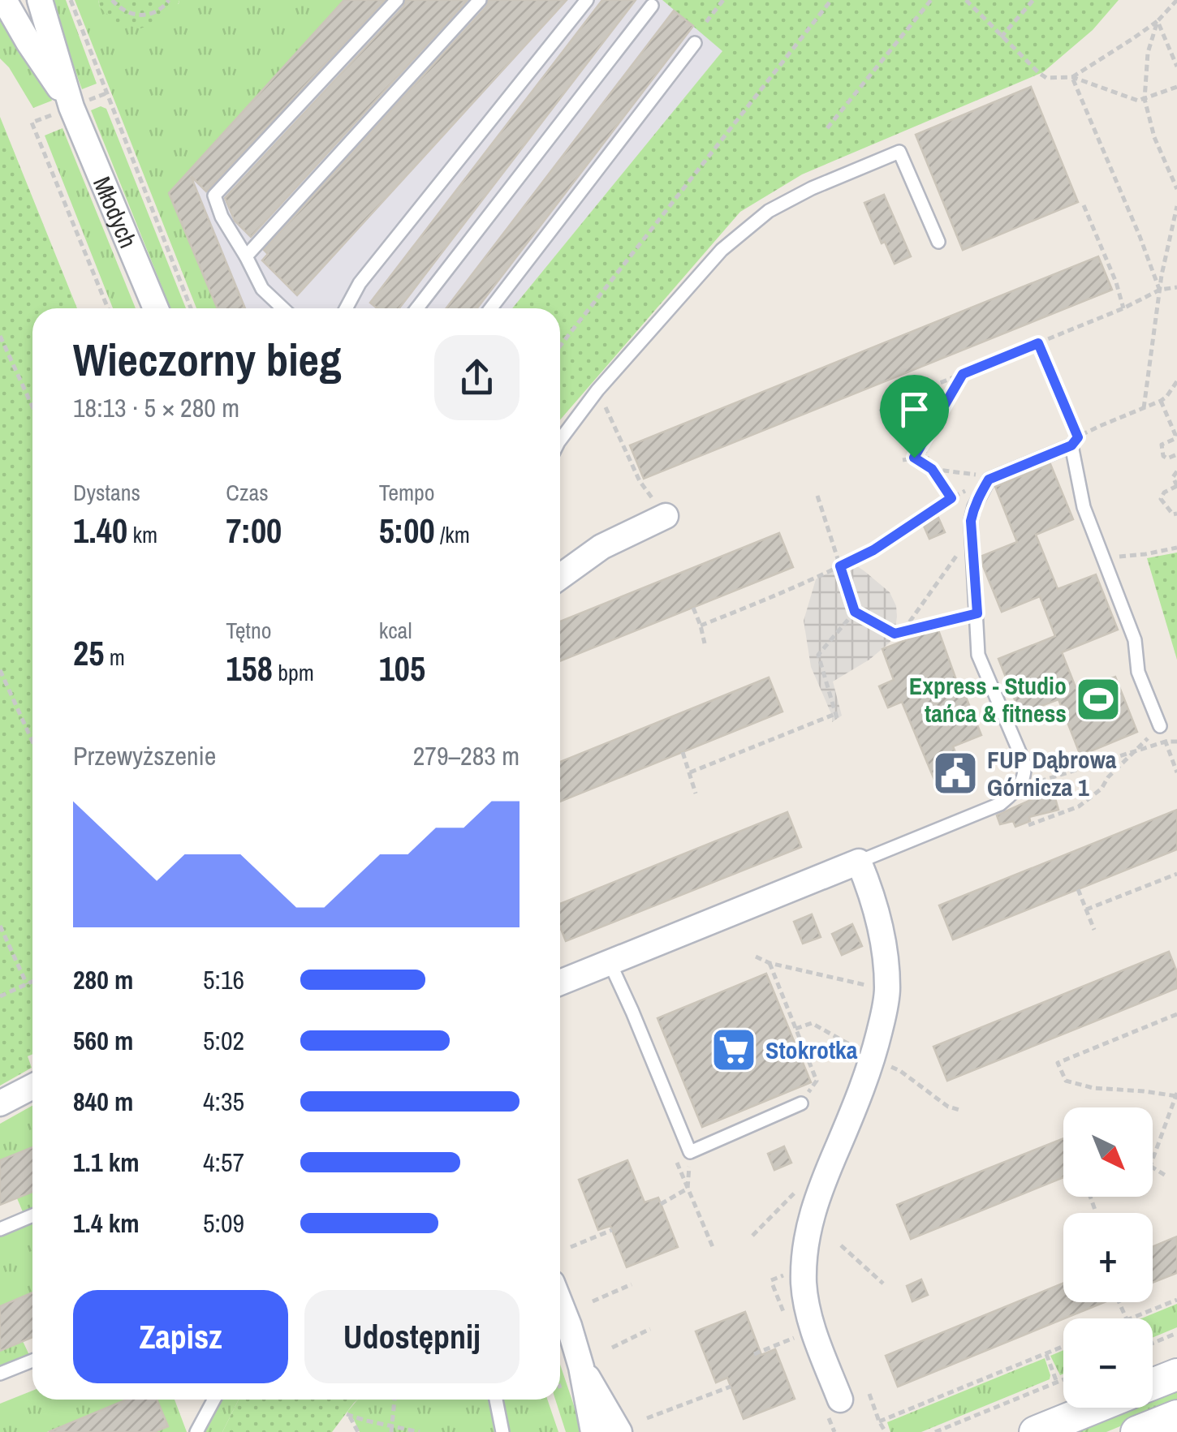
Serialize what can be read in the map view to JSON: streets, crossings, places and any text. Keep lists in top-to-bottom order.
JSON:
{
  "streets": {
    "street": ["Młodych"]
  },
  "places": {
    "sports": ["Express - Studio tańca & fitness"],
    "public building": ["FUP Dąbrowa Górnicza 1"],
    "supermarket": ["Stokrotka"]
  },
  "north": "bottom right",
  "page": {
    "heading": ["Wieczorny bieg", "18:13 · 5 × 280 m"],
    "stats": [
      ["Dystans", "1.40 km"],
      ["Czas", "7:00"],
      ["Tempo", "5:00 /km"],
      ["25 m"],
      ["Tętno", "158 bpm"],
      ["kcal", "105"]
    ],
    "chart": ["Przewyższenie", "279–283 m"],
    "list": [
      {
        "name": "280 m",
        "note": "5:16"
      },
      {
        "name": "560 m",
        "note": "5:02"
      },
      {
        "name": "840 m",
        "note": "4:35"
      },
      {
        "name": "1.1 km",
        "note": "4:57"
      },
      {
        "name": "1.4 km",
        "note": "5:09"
      }
    ],
    "map_buttons": ["+", "−"],
    "buttons": ["Zapisz", "Udostępnij"]
  }
}
